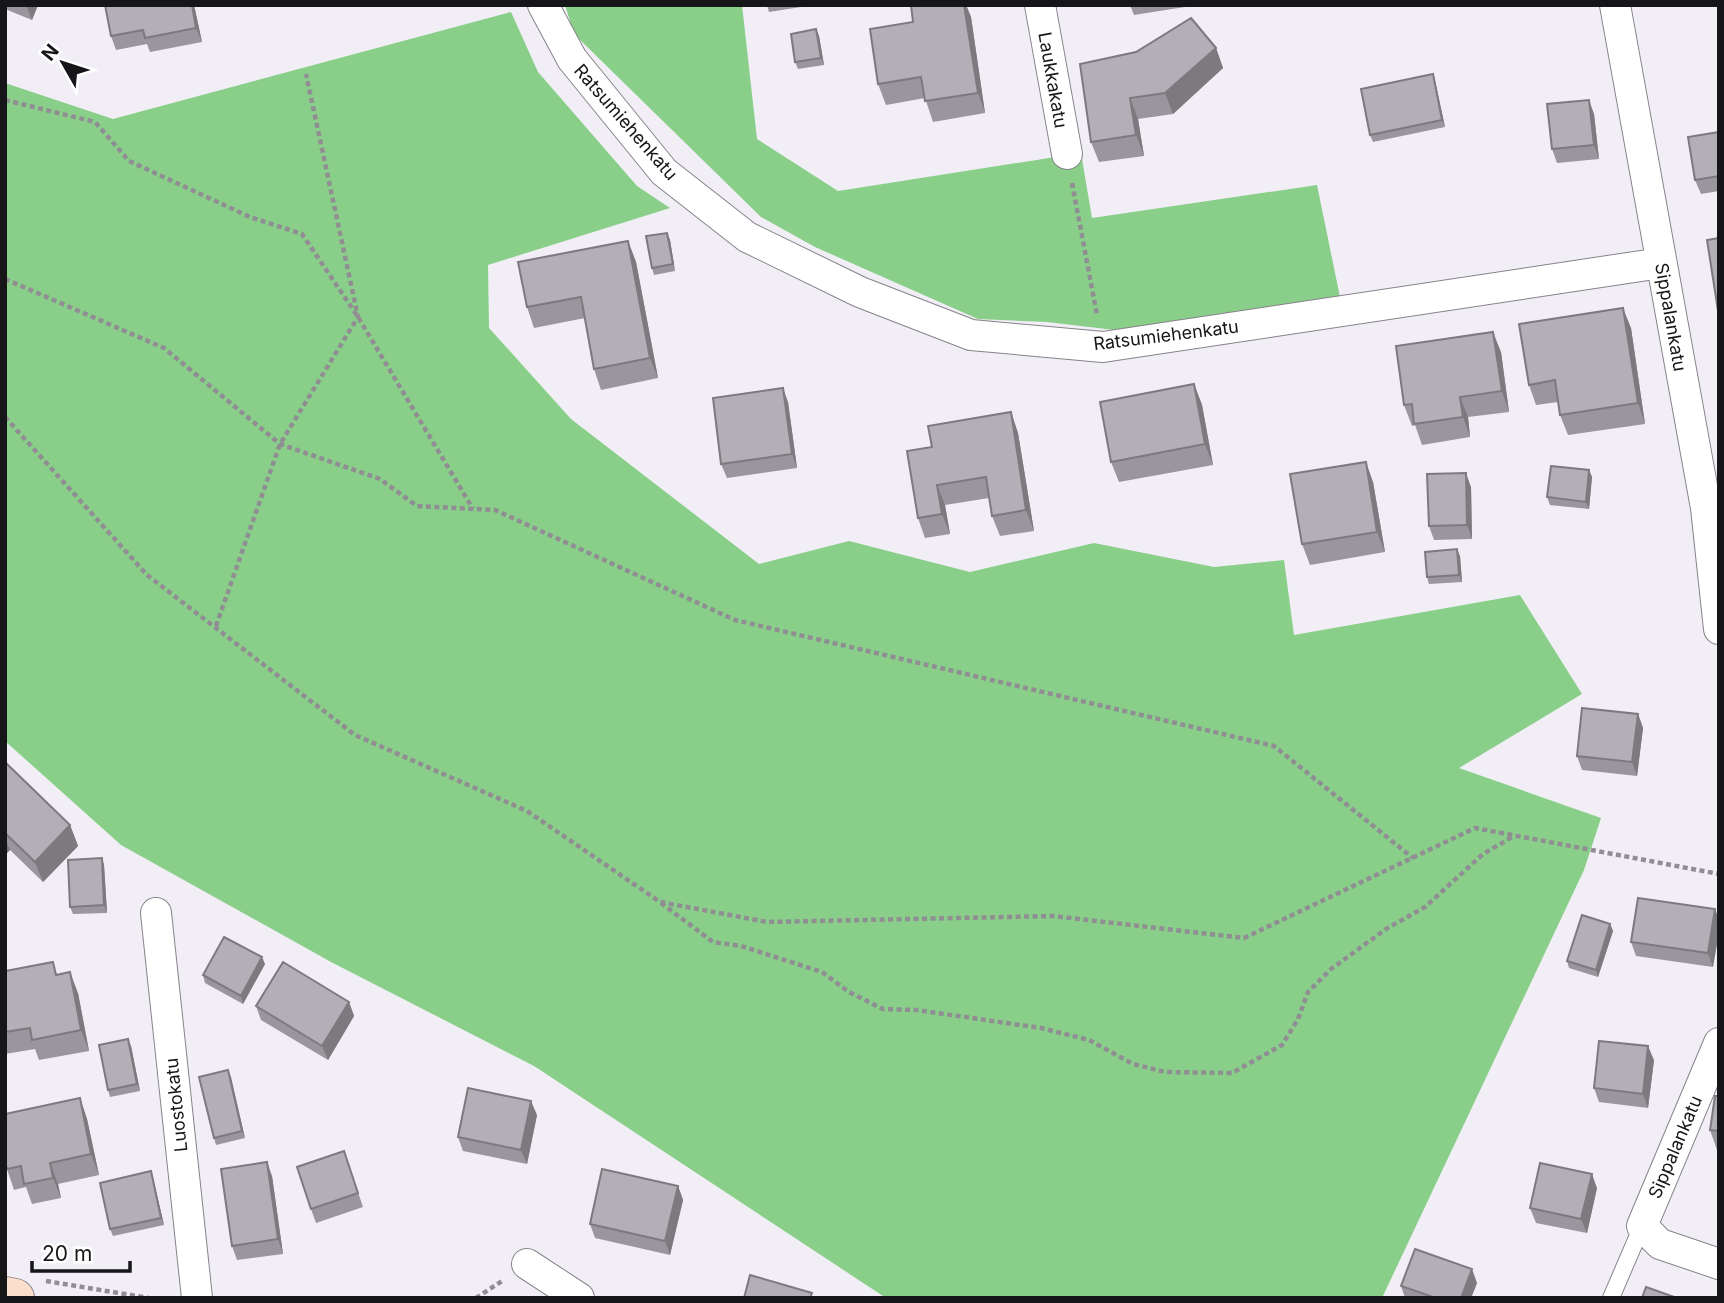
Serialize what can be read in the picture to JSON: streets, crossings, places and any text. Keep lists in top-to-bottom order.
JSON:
{
  "streets": {
    "street": [
      "Laukkakatu",
      "Ratsumiehenkatu",
      "Sippalankatu",
      "Luostokatu"
    ]
  },
  "crossings": [
    ["Ratsumiehenkatu", "Sippalankatu"]
  ],
  "scale_bar": "20 m",
  "north": "top left"
}
